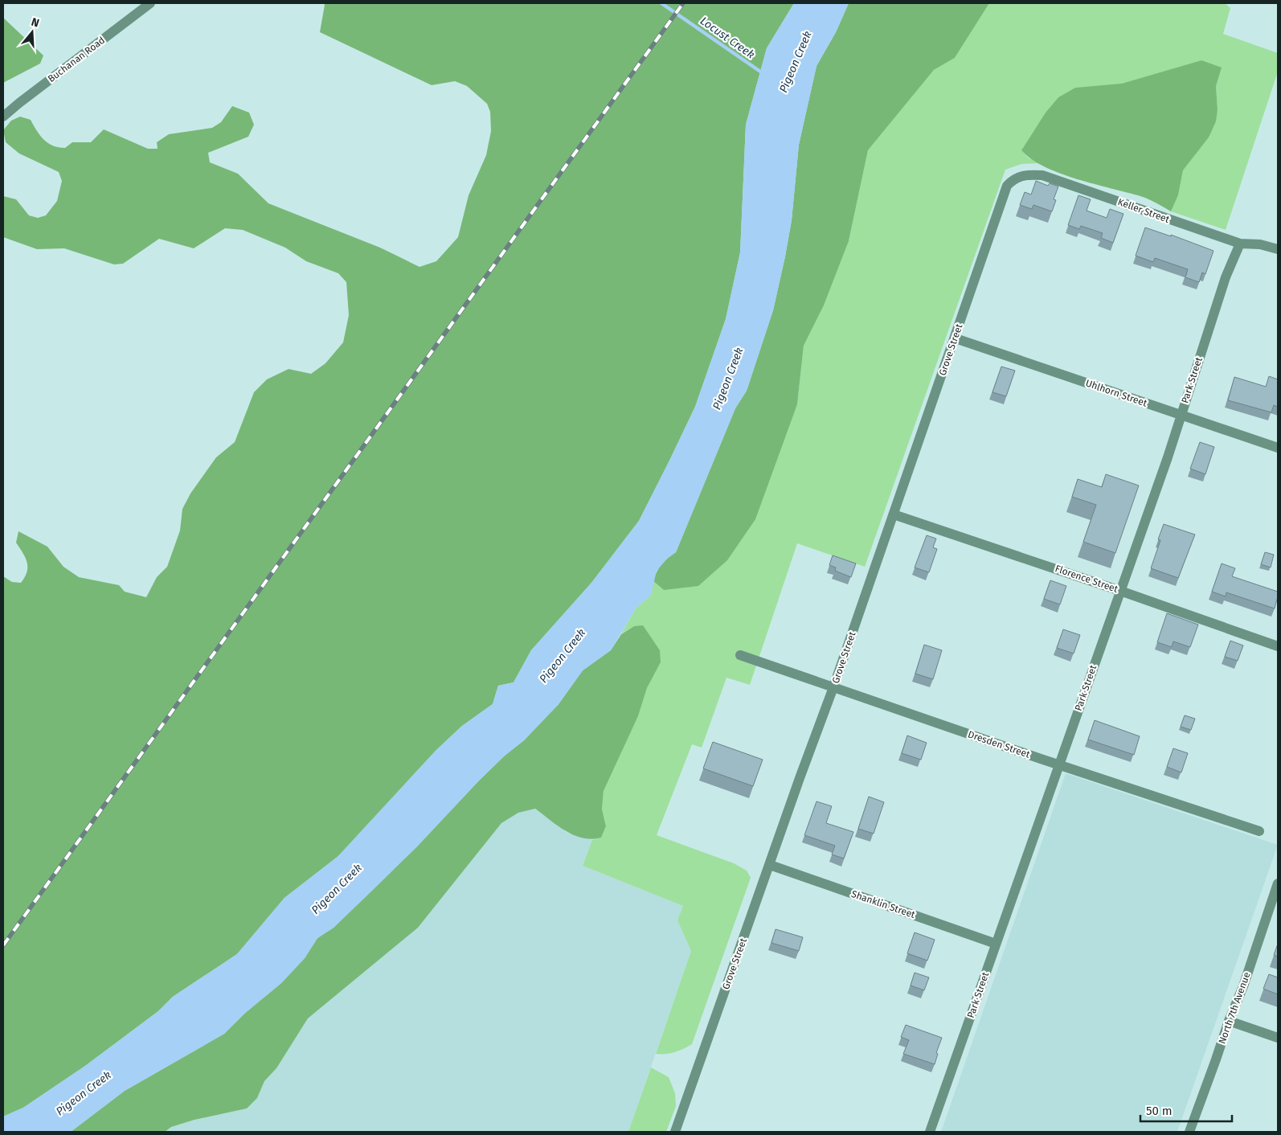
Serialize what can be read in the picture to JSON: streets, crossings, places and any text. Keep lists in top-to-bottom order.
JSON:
{
  "streets": {
    "street": [
      "Buchanan Road",
      "Keller Street",
      "Grove Street",
      "Park Street",
      "Uhlhorn Street",
      "Florence Street",
      "Dresden Street",
      "Shanklin Street",
      "North 7th Avenue"
    ]
  },
  "crossings": [
    ["Keller Street", "Grove Street"],
    ["Keller Street", "Park Street"],
    ["Grove Street", "Uhlhorn Street"],
    ["Grove Street", "Florence Street"],
    ["Grove Street", "Dresden Street"],
    ["Grove Street", "Shanklin Street"],
    ["Park Street", "Uhlhorn Street"],
    ["Park Street", "Florence Street"],
    ["Park Street", "Dresden Street"],
    ["Park Street", "Shanklin Street"]
  ],
  "water": ["Locust Creek", "Pigeon Creek"],
  "scale_bar": "50 m",
  "north": "top"
}
